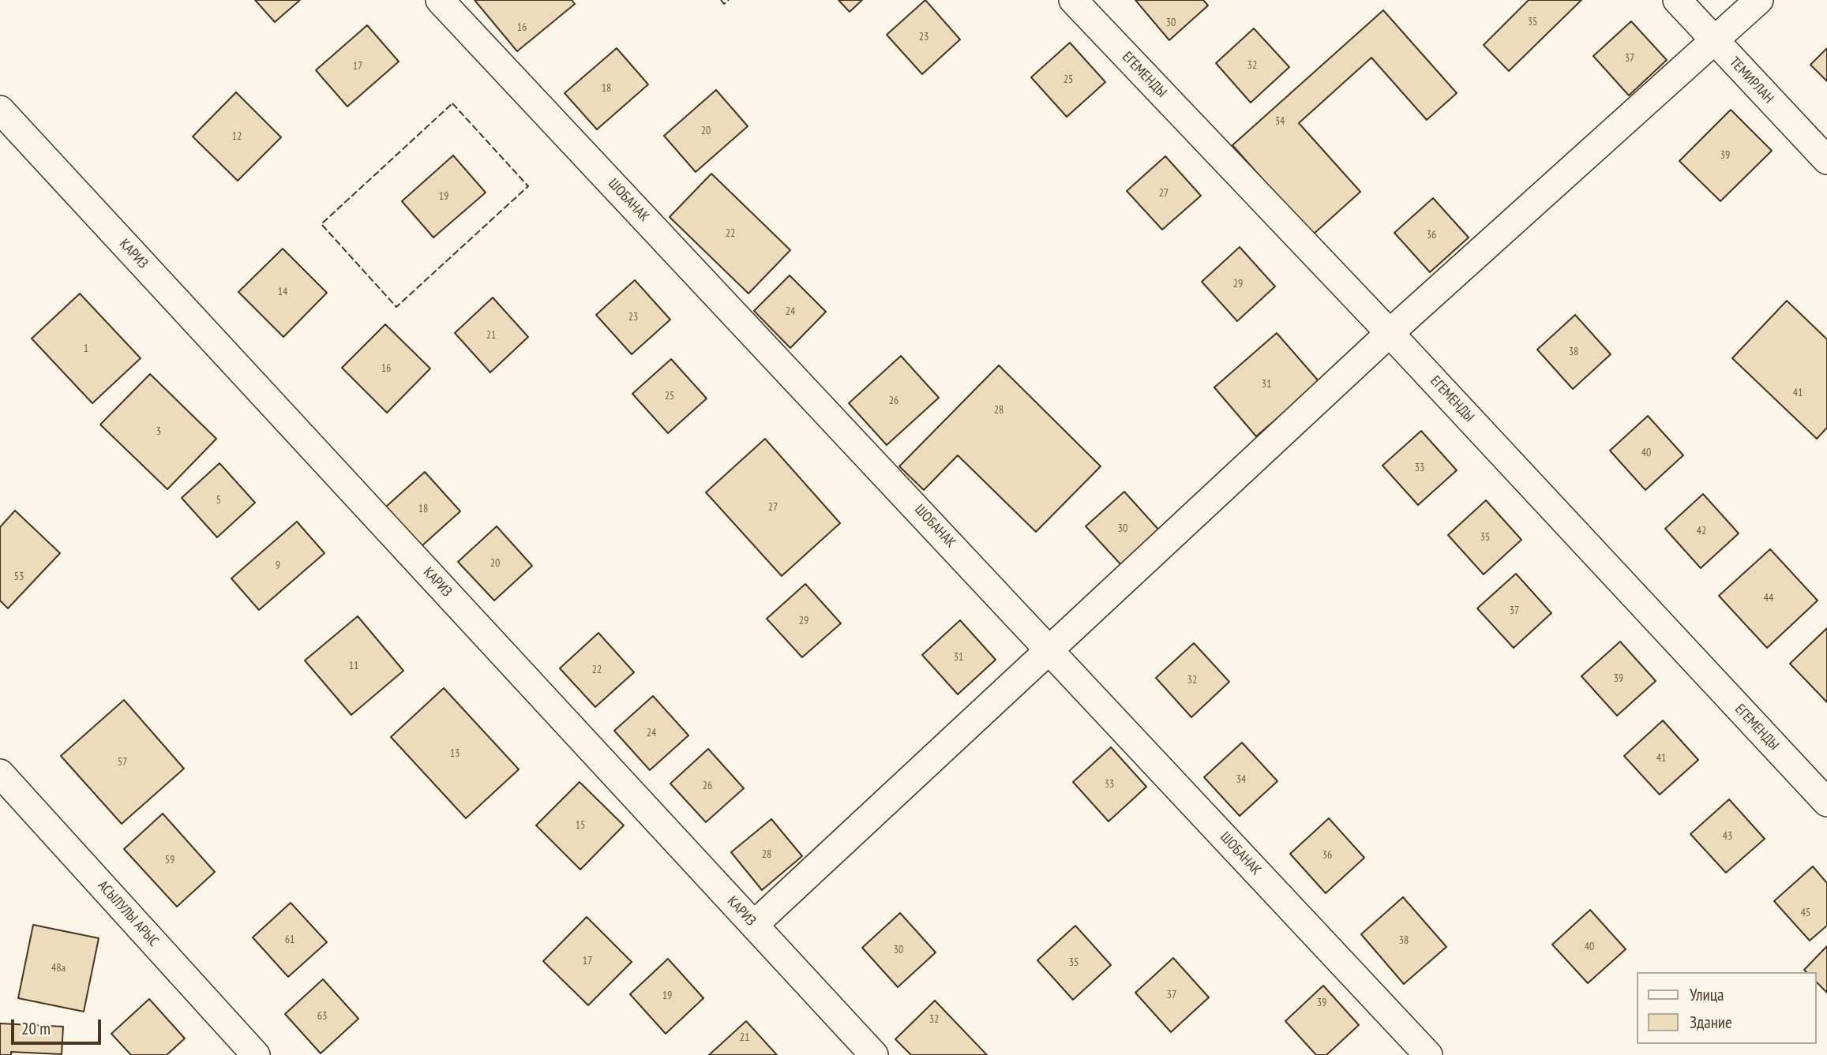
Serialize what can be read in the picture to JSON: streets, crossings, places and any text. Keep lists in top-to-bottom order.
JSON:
{
  "streets": {
    "street": [
      "ЕГЕМЕНДЫ",
      "ТЕМИРЛАН",
      "ШОБАНАК",
      "КАРИЗ",
      "АСЫЛУЛЫ АРЫС"
    ]
  },
  "house_numbers": [
    "35",
    "30",
    "16",
    "23",
    "37",
    "32",
    "17",
    "25",
    "18",
    "34",
    "20",
    "12",
    "39",
    "27",
    "19",
    "22",
    "36",
    "29",
    "14",
    "24",
    "23",
    "21",
    "1",
    "38",
    "16",
    "31",
    "41",
    "25",
    "26",
    "28",
    "3",
    "40",
    "33",
    "5",
    "27",
    "18",
    "30",
    "42",
    "35",
    "20",
    "9",
    "53",
    "44",
    "37",
    "29",
    "31",
    "11",
    "22",
    "39",
    "32",
    "24",
    "13",
    "41",
    "57",
    "34",
    "33",
    "26",
    "15",
    "43",
    "28",
    "36",
    "59",
    "45",
    "61",
    "38",
    "40",
    "30",
    "17",
    "35",
    "48а",
    "37",
    "19",
    "39",
    "63",
    "32",
    "21"
  ],
  "legend": ["Улица", "Здание"],
  "scale_bar": "20 m"
}
